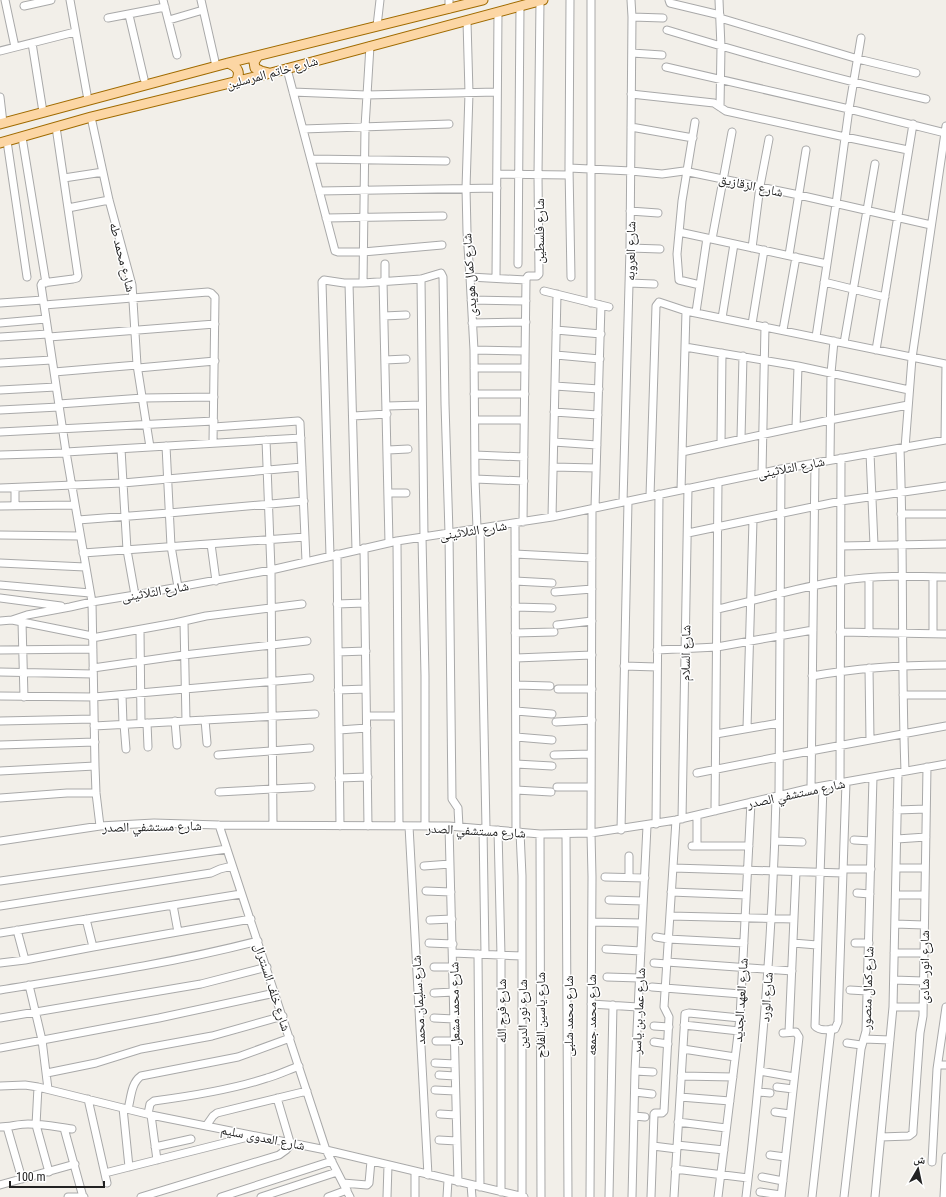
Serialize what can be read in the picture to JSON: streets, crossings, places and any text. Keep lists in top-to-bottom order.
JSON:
{
  "streets": {
    "main road": ["شارع خاتم المرسلين"],
    "street": [
      "شارع الزقازيق",
      "شارع فلسطين",
      "شارع العروبه",
      "شارع محمد طه",
      "شارع كمال هويدى",
      "شارع الثلاثينى",
      "شارع السلام",
      "شارع مستشفي الصدر",
      "شارع انور شادى",
      "شارع خلف السنترال",
      "شارع كمال منصور",
      "شارع الورد",
      "شارع سليمان محمد",
      "شارع العهد الجديد",
      "شارع محمد مشعل",
      "شارع فرج الله",
      "شارع عمار بن ياسر",
      "شارع نور الدين",
      "شارع ياسين الفلاح",
      "شارع محمد جمعه",
      "شارع محمد شلبى",
      "شارع العدوى سليم"
    ]
  },
  "crossings": [
    ["شارع خاتم المرسلين", "شارع فلسطين"],
    ["شارع خاتم المرسلين", "شارع محمد طه"],
    ["شارع خاتم المرسلين", "شارع كمال هويدى"],
    ["شارع الزقازيق", "شارع فلسطين"],
    ["شارع الزقازيق", "شارع العروبه"],
    ["شارع فلسطين", "شارع الثلاثينى"],
    ["شارع العروبه", "شارع الثلاثينى"],
    ["شارع العروبه", "شارع مستشفي الصدر"],
    ["شارع كمال هويدى", "شارع الثلاثينى"],
    ["شارع كمال هويدى", "شارع مستشفي الصدر"],
    ["شارع كمال هويدى", "شارع العدوى سليم"],
    ["شارع الثلاثينى", "شارع السلام"],
    ["شارع الثلاثينى", "شارع الورد"],
    ["شارع الثلاثينى", "شارع نور الدين"],
    ["شارع الثلاثينى", "شارع محمد جمعه"],
    ["شارع السلام", "شارع مستشفي الصدر"],
    ["شارع مستشفي الصدر", "شارع انور شادى"],
    ["شارع مستشفي الصدر", "شارع خلف السنترال"],
    ["شارع مستشفي الصدر", "شارع كمال منصور"],
    ["شارع مستشفي الصدر", "شارع الورد"],
    ["شارع مستشفي الصدر", "شارع سليمان محمد"],
    ["شارع مستشفي الصدر", "شارع العهد الجديد"],
    ["شارع مستشفي الصدر", "شارع محمد مشعل"],
    ["شارع مستشفي الصدر", "شارع فرج الله"],
    ["شارع مستشفي الصدر", "شارع عمار بن ياسر"],
    ["شارع مستشفي الصدر", "شارع نور الدين"],
    ["شارع مستشفي الصدر", "شارع ياسين الفلاح"],
    ["شارع مستشفي الصدر", "شارع محمد جمعه"],
    ["شارع مستشفي الصدر", "شارع محمد شلبى"],
    ["شارع خلف السنترال", "شارع العدوى سليم"],
    ["شارع سليمان محمد", "شارع العدوى سليم"],
    ["شارع محمد مشعل", "شارع العدوى سليم"],
    ["شارع فرج الله", "شارع العدوى سليم"],
    ["شارع نور الدين", "شارع العدوى سليم"]
  ],
  "scale_bar": "100 m",
  "north": "top"
}
